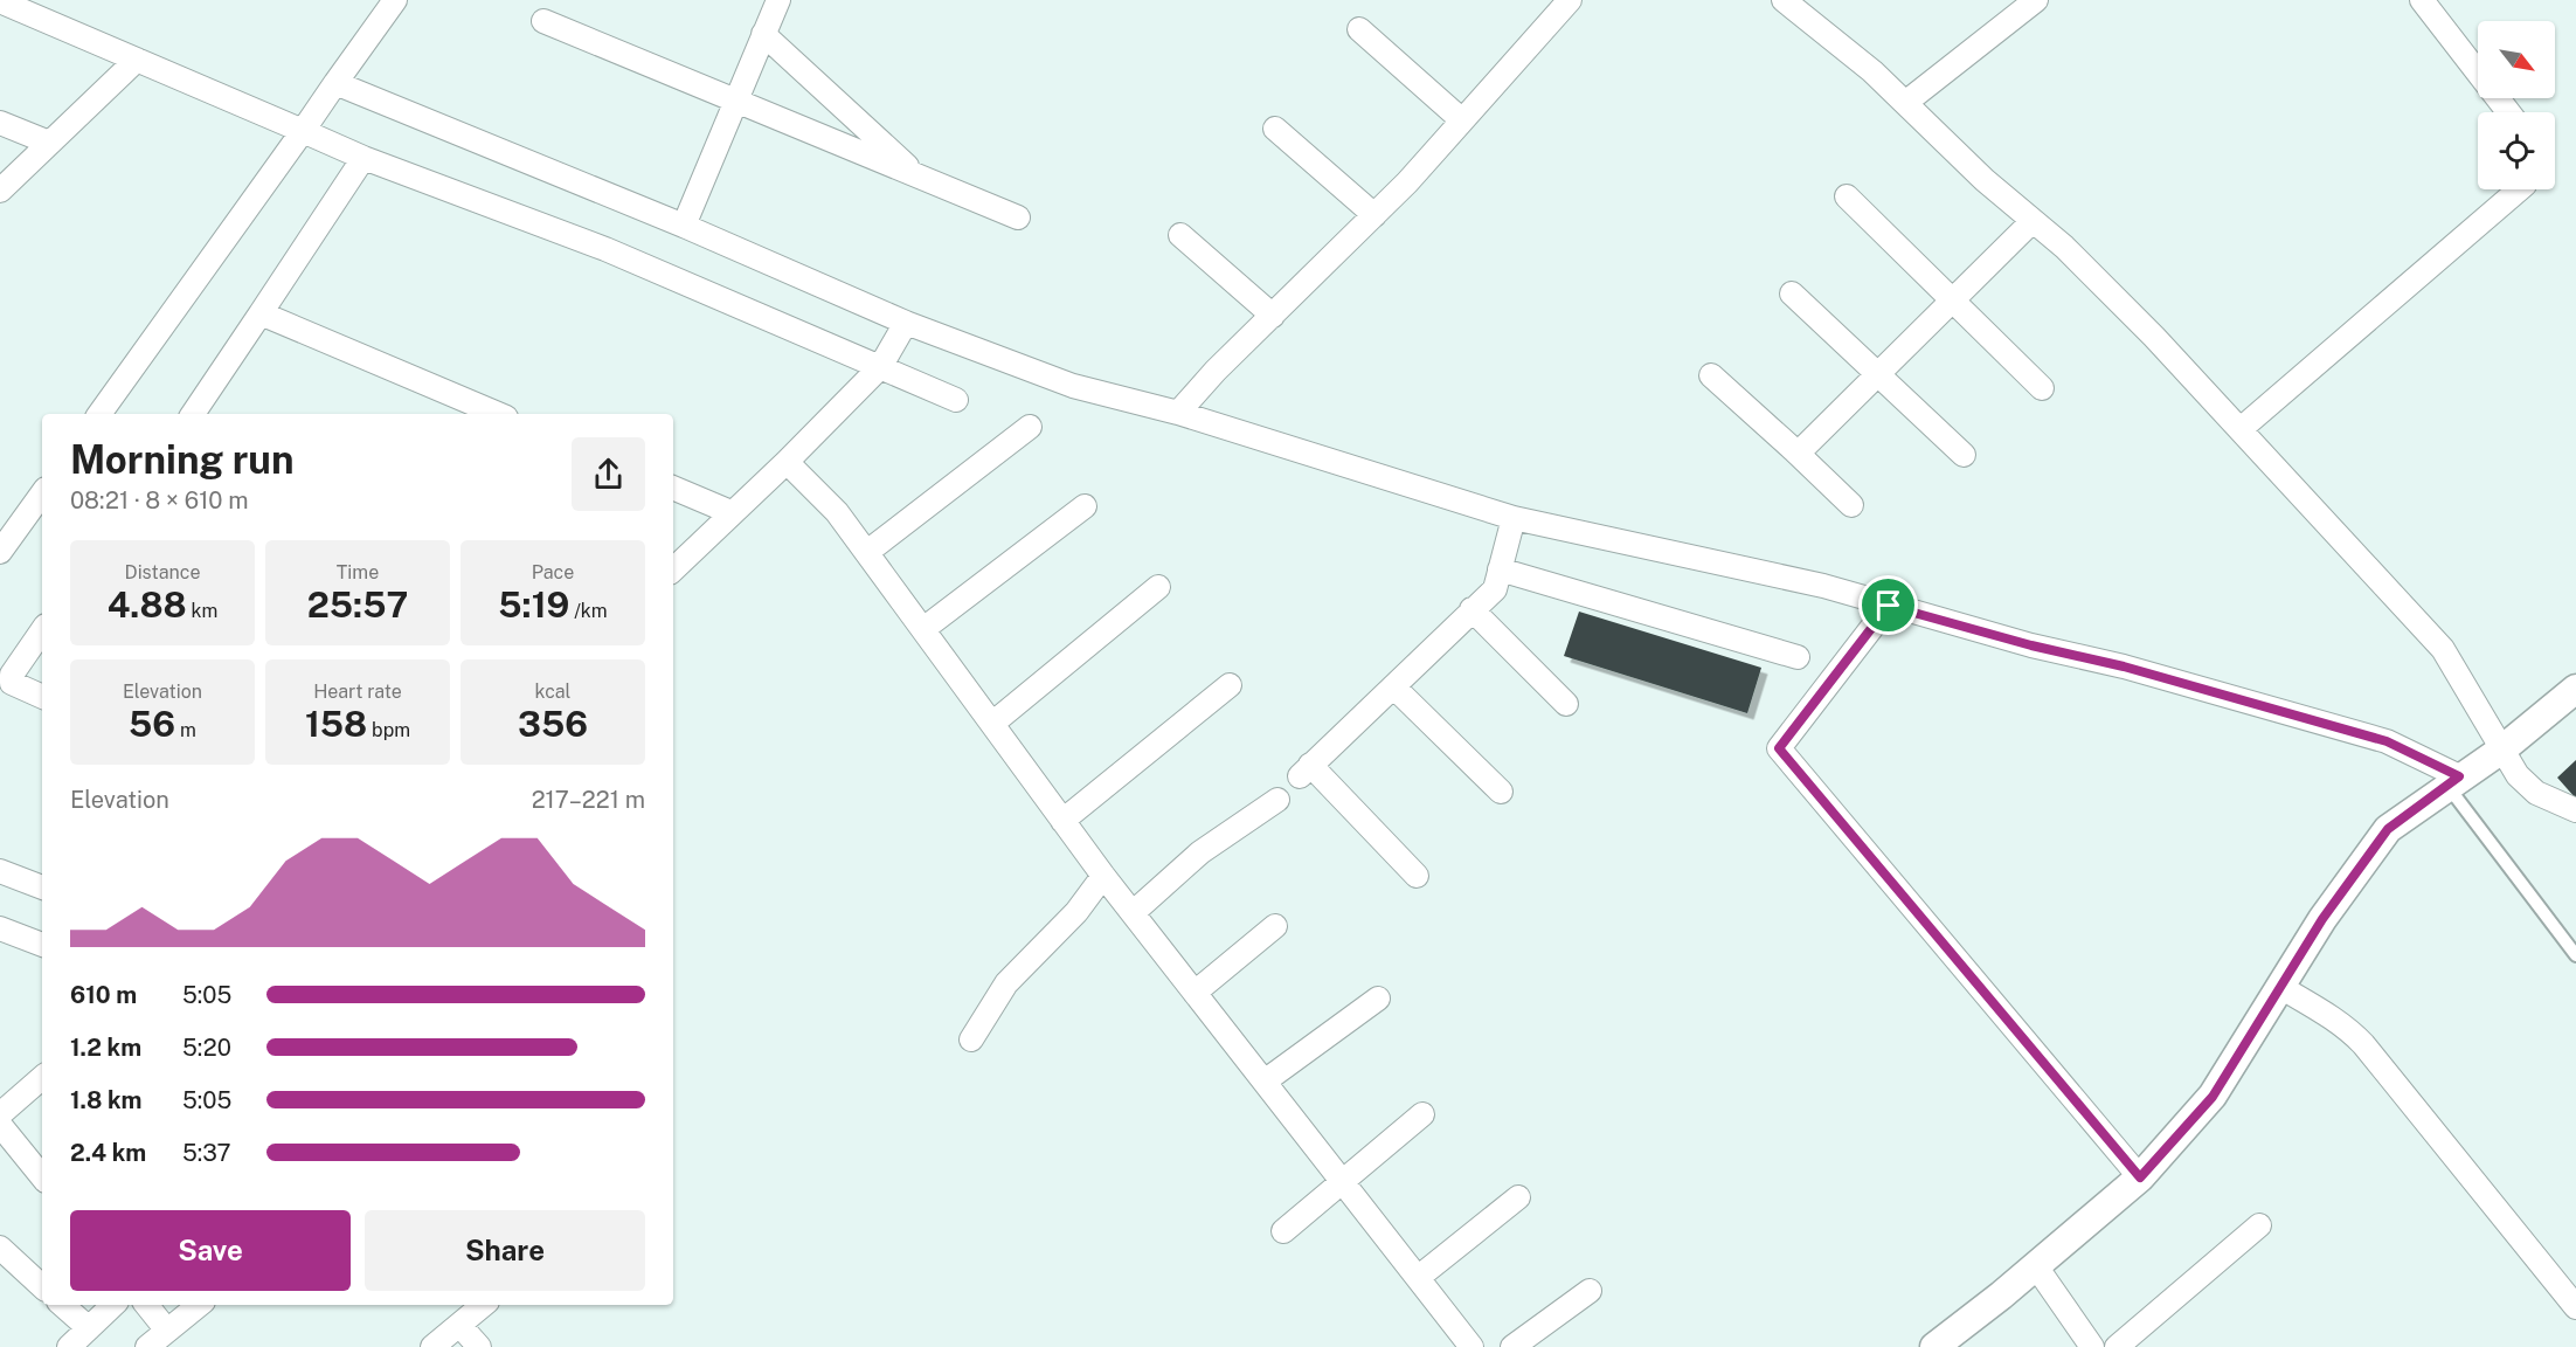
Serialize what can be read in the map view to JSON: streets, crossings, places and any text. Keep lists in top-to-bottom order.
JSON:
{
  "north": "bottom right",
  "page": {
    "heading": ["Morning run", "08:21 · 8 × 610 m"],
    "stats": [
      ["Distance", "4.88 km"],
      ["Time", "25:57"],
      ["Pace", "5:19 /km"],
      ["Elevation", "56 m"],
      ["Heart rate", "158 bpm"],
      ["kcal", "356"]
    ],
    "chart": ["Elevation", "217–221 m"],
    "list": [
      {
        "name": "610 m",
        "note": "5:05"
      },
      {
        "name": "1.2 km",
        "note": "5:20"
      },
      {
        "name": "1.8 km",
        "note": "5:05"
      },
      {
        "name": "2.4 km",
        "note": "5:37"
      }
    ],
    "buttons": ["Save", "Share"]
  }
}
